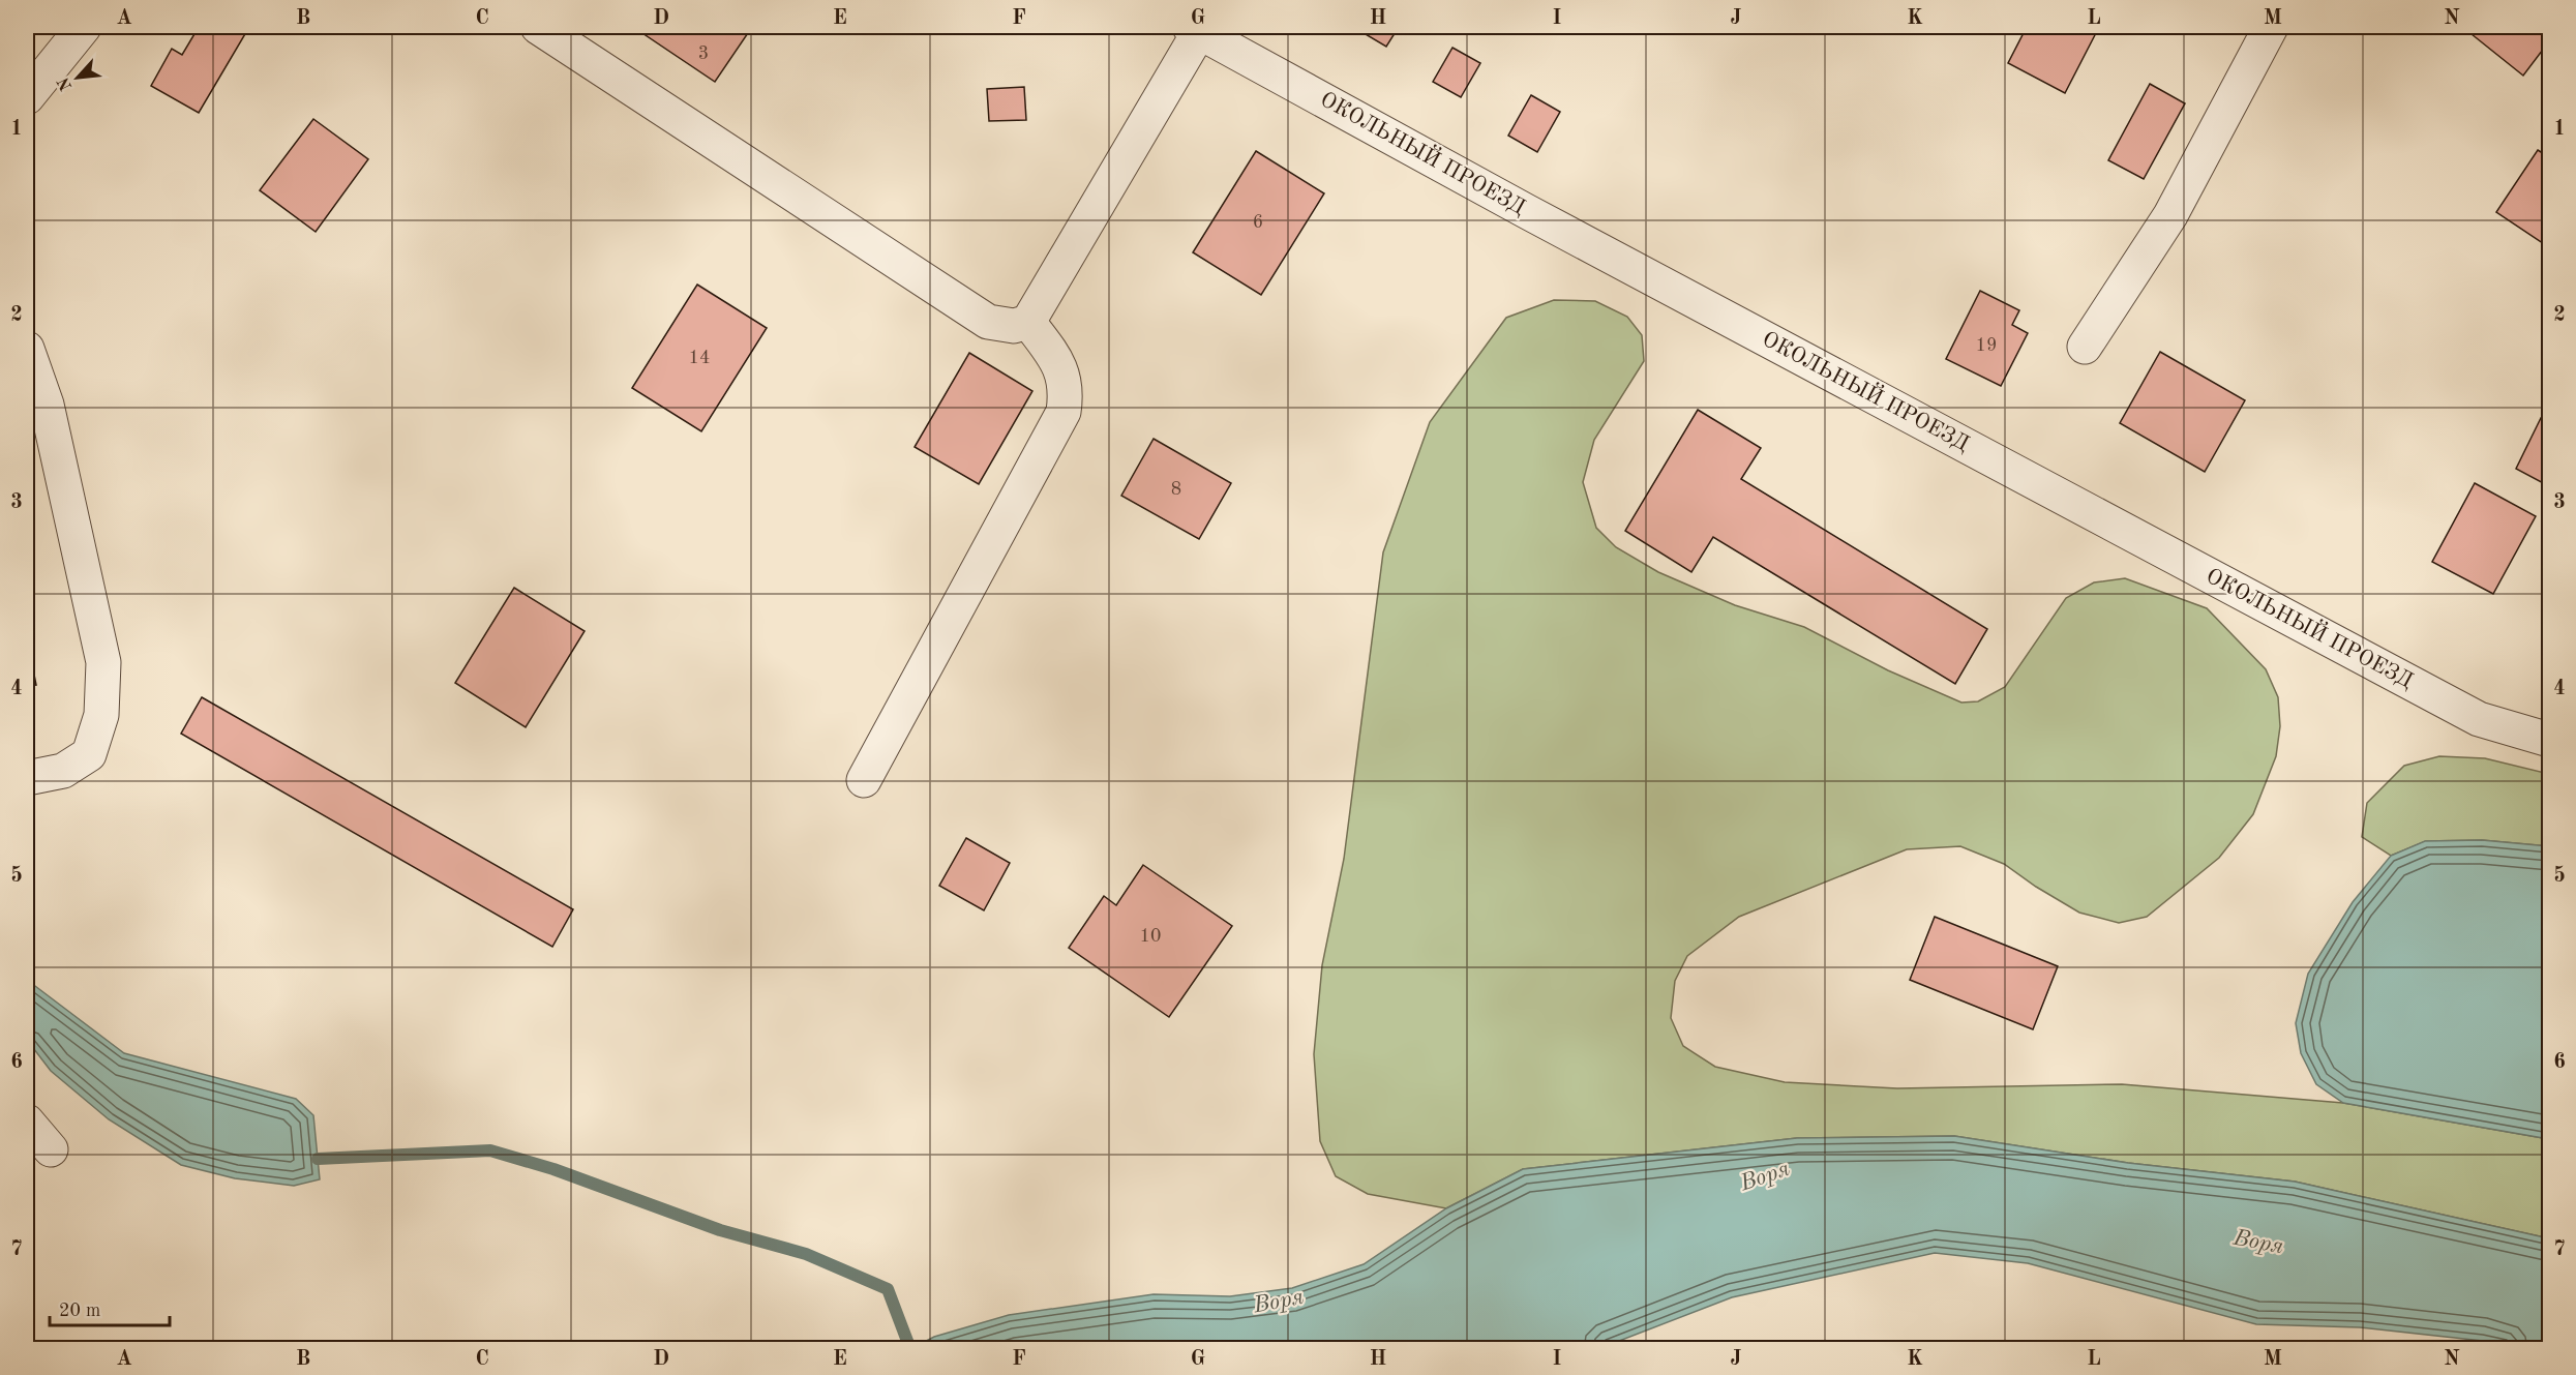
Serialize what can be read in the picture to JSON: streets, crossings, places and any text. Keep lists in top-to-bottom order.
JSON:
{
  "streets": {
    "street": ["ОКОЛЬНЫЙ ПРОЕЗД"]
  },
  "water": ["Воря"],
  "house_numbers": [
    "3",
    "6",
    "19",
    "14",
    "8",
    "10"
  ],
  "scale_bar": "20 m",
  "north": "bottom left",
  "grid": {
    "columns": [
      "A",
      "B",
      "C",
      "D",
      "E",
      "F",
      "G",
      "H",
      "I",
      "J",
      "K",
      "L",
      "M",
      "N"
    ],
    "rows": [
      "1",
      "2",
      "3",
      "4",
      "5",
      "6",
      "7"
    ]
  }
}
